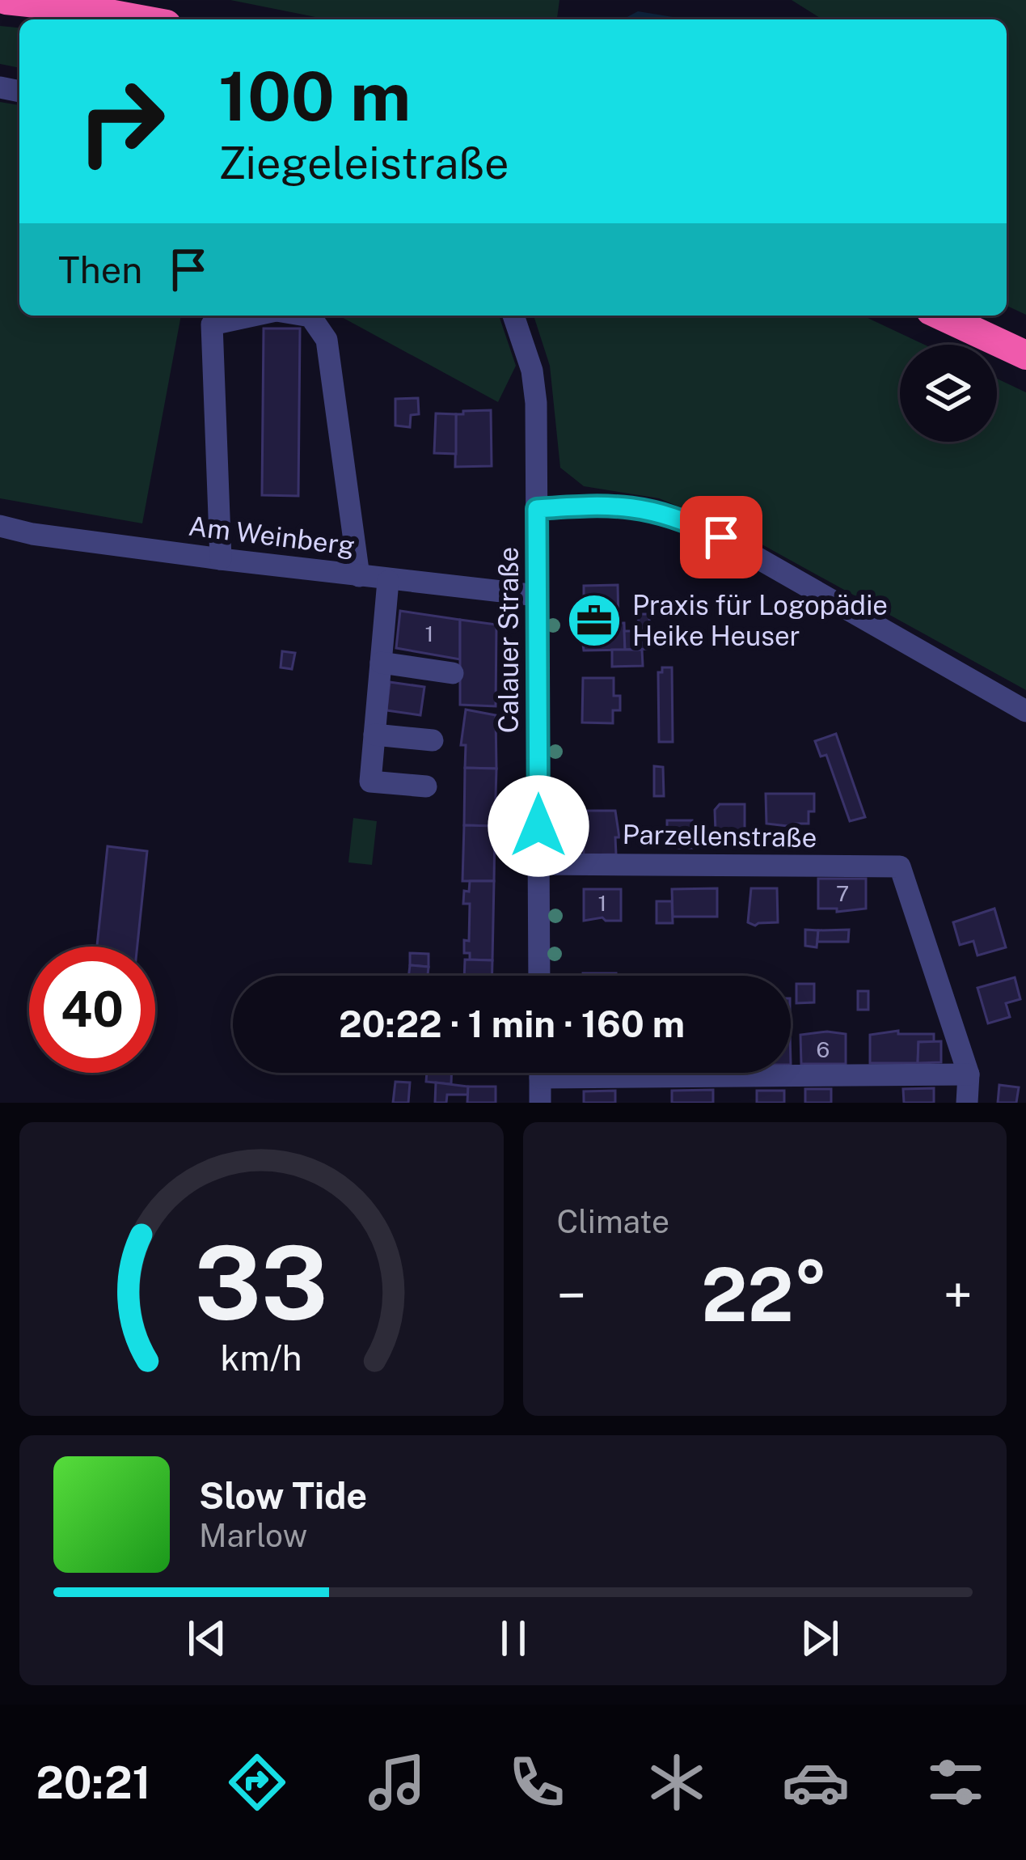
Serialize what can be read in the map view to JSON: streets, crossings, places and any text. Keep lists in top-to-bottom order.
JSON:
{
  "streets": {
    "street": ["Am Weinberg", "Calauer Straße", "Parzellenstraße"]
  },
  "crossings": [
    ["Am Weinberg", "Calauer Straße"],
    ["Calauer Straße", "Parzellenstraße"]
  ],
  "places": {
    "office": ["Praxis für Logopädie Heike Heuser"]
  },
  "house_numbers": [
    "1",
    "7",
    "1",
    "6"
  ],
  "page": {
    "turn": ["100 m", "Ziegeleistraße"],
    "then": "Then",
    "limit": "40",
    "trip": "20:22 · 1 min · 160 m",
    "tile": "Climate",
    "heat": ["−", "22°", "+"],
    "song": ["Slow Tide", "Marlow"],
    "tabs": "20:21",
    "gauge": ["33", "km/h"]
  }
}
